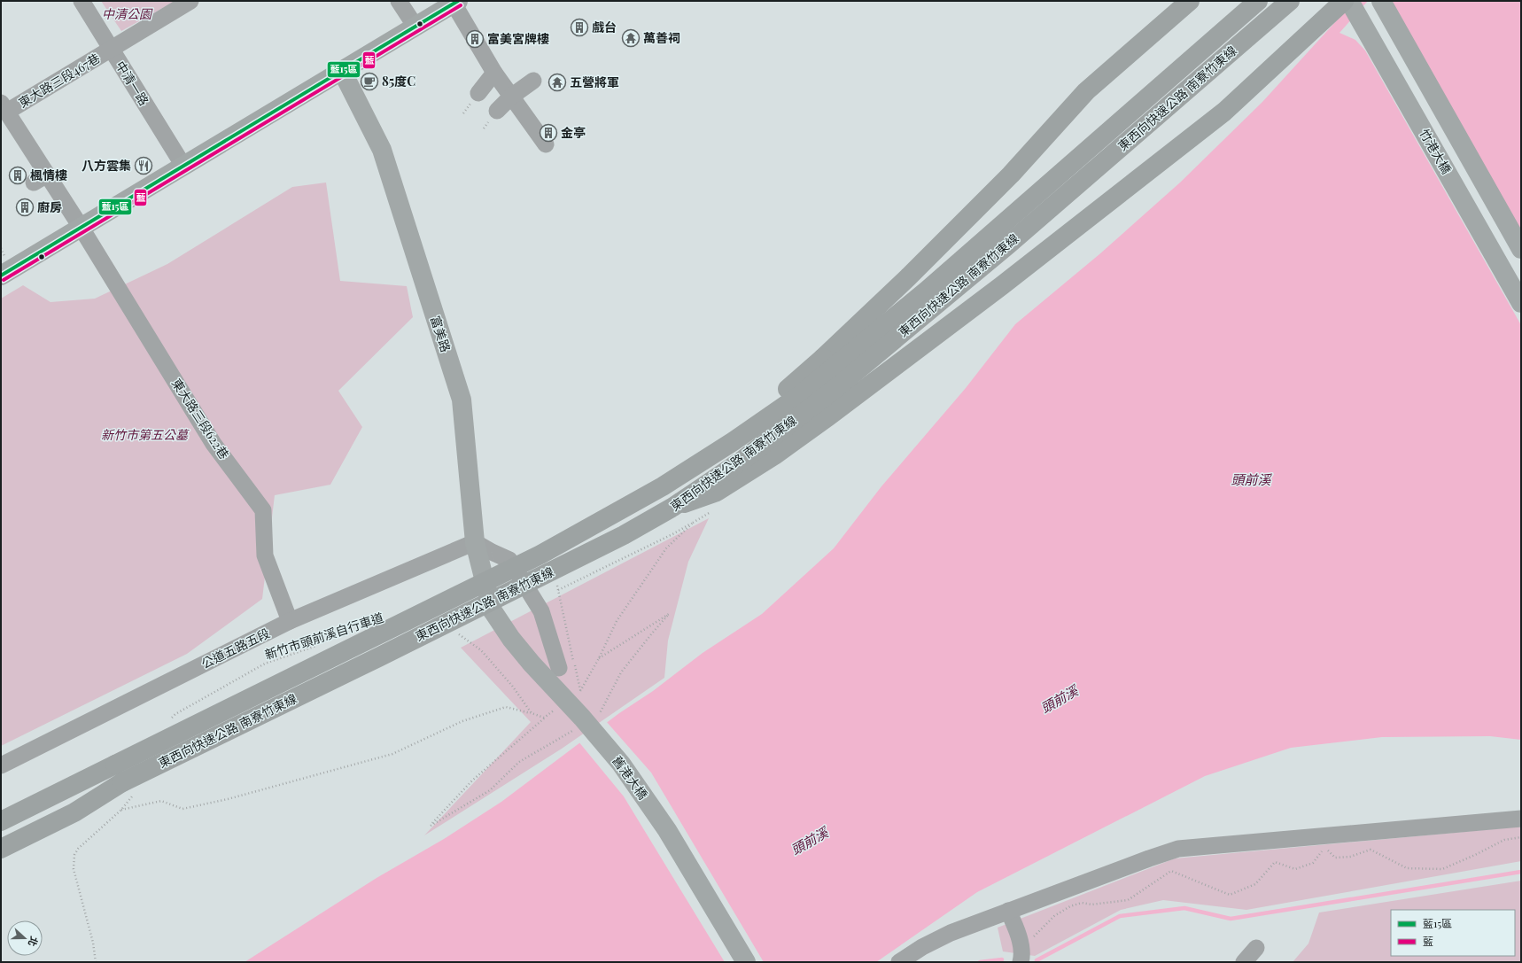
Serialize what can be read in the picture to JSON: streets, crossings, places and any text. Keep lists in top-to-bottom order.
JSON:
{
  "streets": {
    "highway": ["東西向快速公路 南寮竹東線"],
    "main road": ["竹港大橋", "富美路", "舊港大橋"],
    "street": [
      "東大路三段467巷",
      "中清一路",
      "東大路三段622巷",
      "公道五路五段"
    ],
    "path": ["新竹市頭前溪自行車道"]
  },
  "crossings": [
    ["東大路三段467巷", "中清一路"],
    ["東大路三段467巷", "東大路三段622巷"],
    ["富美路", "公道五路五段"],
    ["富美路", "舊港大橋"],
    ["東大路三段622巷", "公道五路五段"]
  ],
  "water": ["頭前溪"],
  "parks": ["中清公園", "新竹市第五公墓"],
  "places": {
    "building": [
      "戲台",
      "富美宮牌樓",
      "金亭",
      "楓情樓",
      "廚房"
    ],
    "temple": ["萬善祠", "五營將軍"],
    "cafe": ["85度C"],
    "restaurant": ["八方雲集"]
  },
  "lines": ["transit line 藍15區", "transit line 藍"],
  "legend": ["藍15區", "藍"],
  "north": "right"
}
